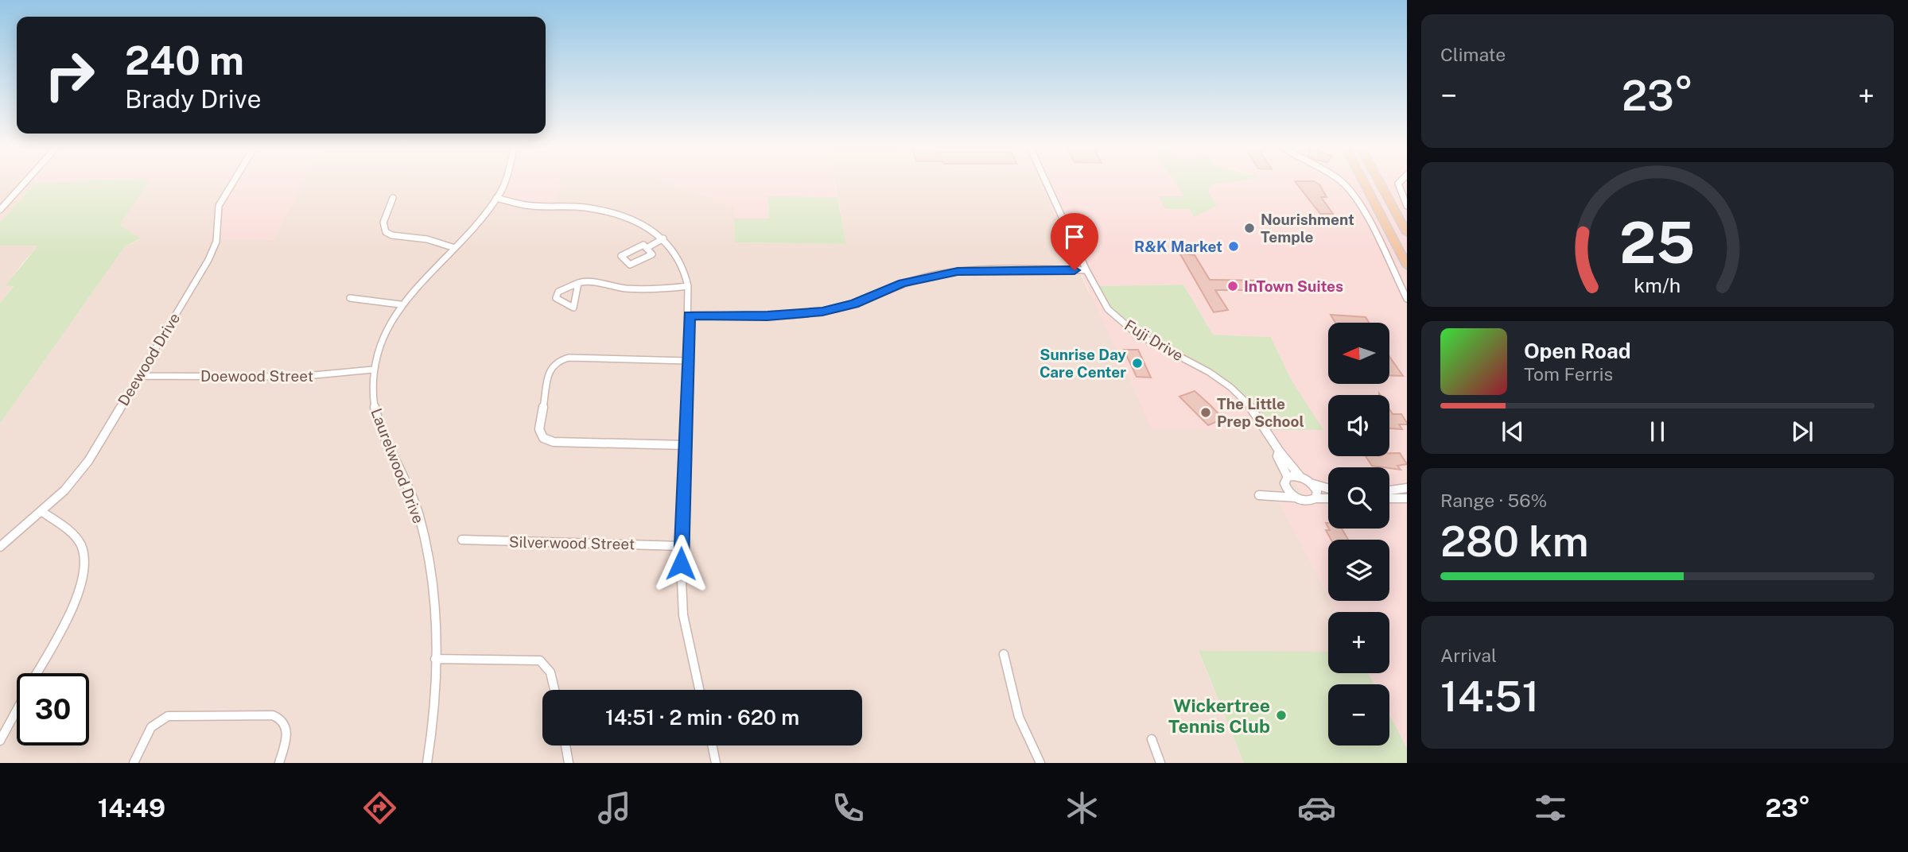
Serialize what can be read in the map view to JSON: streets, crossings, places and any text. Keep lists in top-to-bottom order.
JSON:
{
  "streets": {
    "street": [
      "Fuji Drive",
      "Deewood Drive",
      "Doewood Street",
      "Laurelwood Drive",
      "Silverwood Street"
    ]
  },
  "crossings": [
    ["Deewood Drive", "Doewood Street"],
    ["Doewood Street", "Laurelwood Drive"]
  ],
  "places": [
    "Nourishment Temple",
    "R&K Market",
    "InTown Suites",
    "Sunrise Day Care Center",
    "The Little Prep School",
    "Wickertree Tennis Club"
  ],
  "north": "left",
  "page": {
    "tile": [
      "Climate",
      ["Range · 56%", "280 km"],
      ["Arrival", "14:51"]
    ],
    "turn": ["240 m", "Brady Drive"],
    "heat": ["−", "23°", "+"],
    "map_buttons": ["+", "−"],
    "song": ["Open Road", "Tom Ferris"],
    "limit": "30",
    "trip": "14:51 · 2 min · 620 m",
    "tabs": ["14:49", "23°"],
    "gauge": ["25", "km/h"]
  }
}
